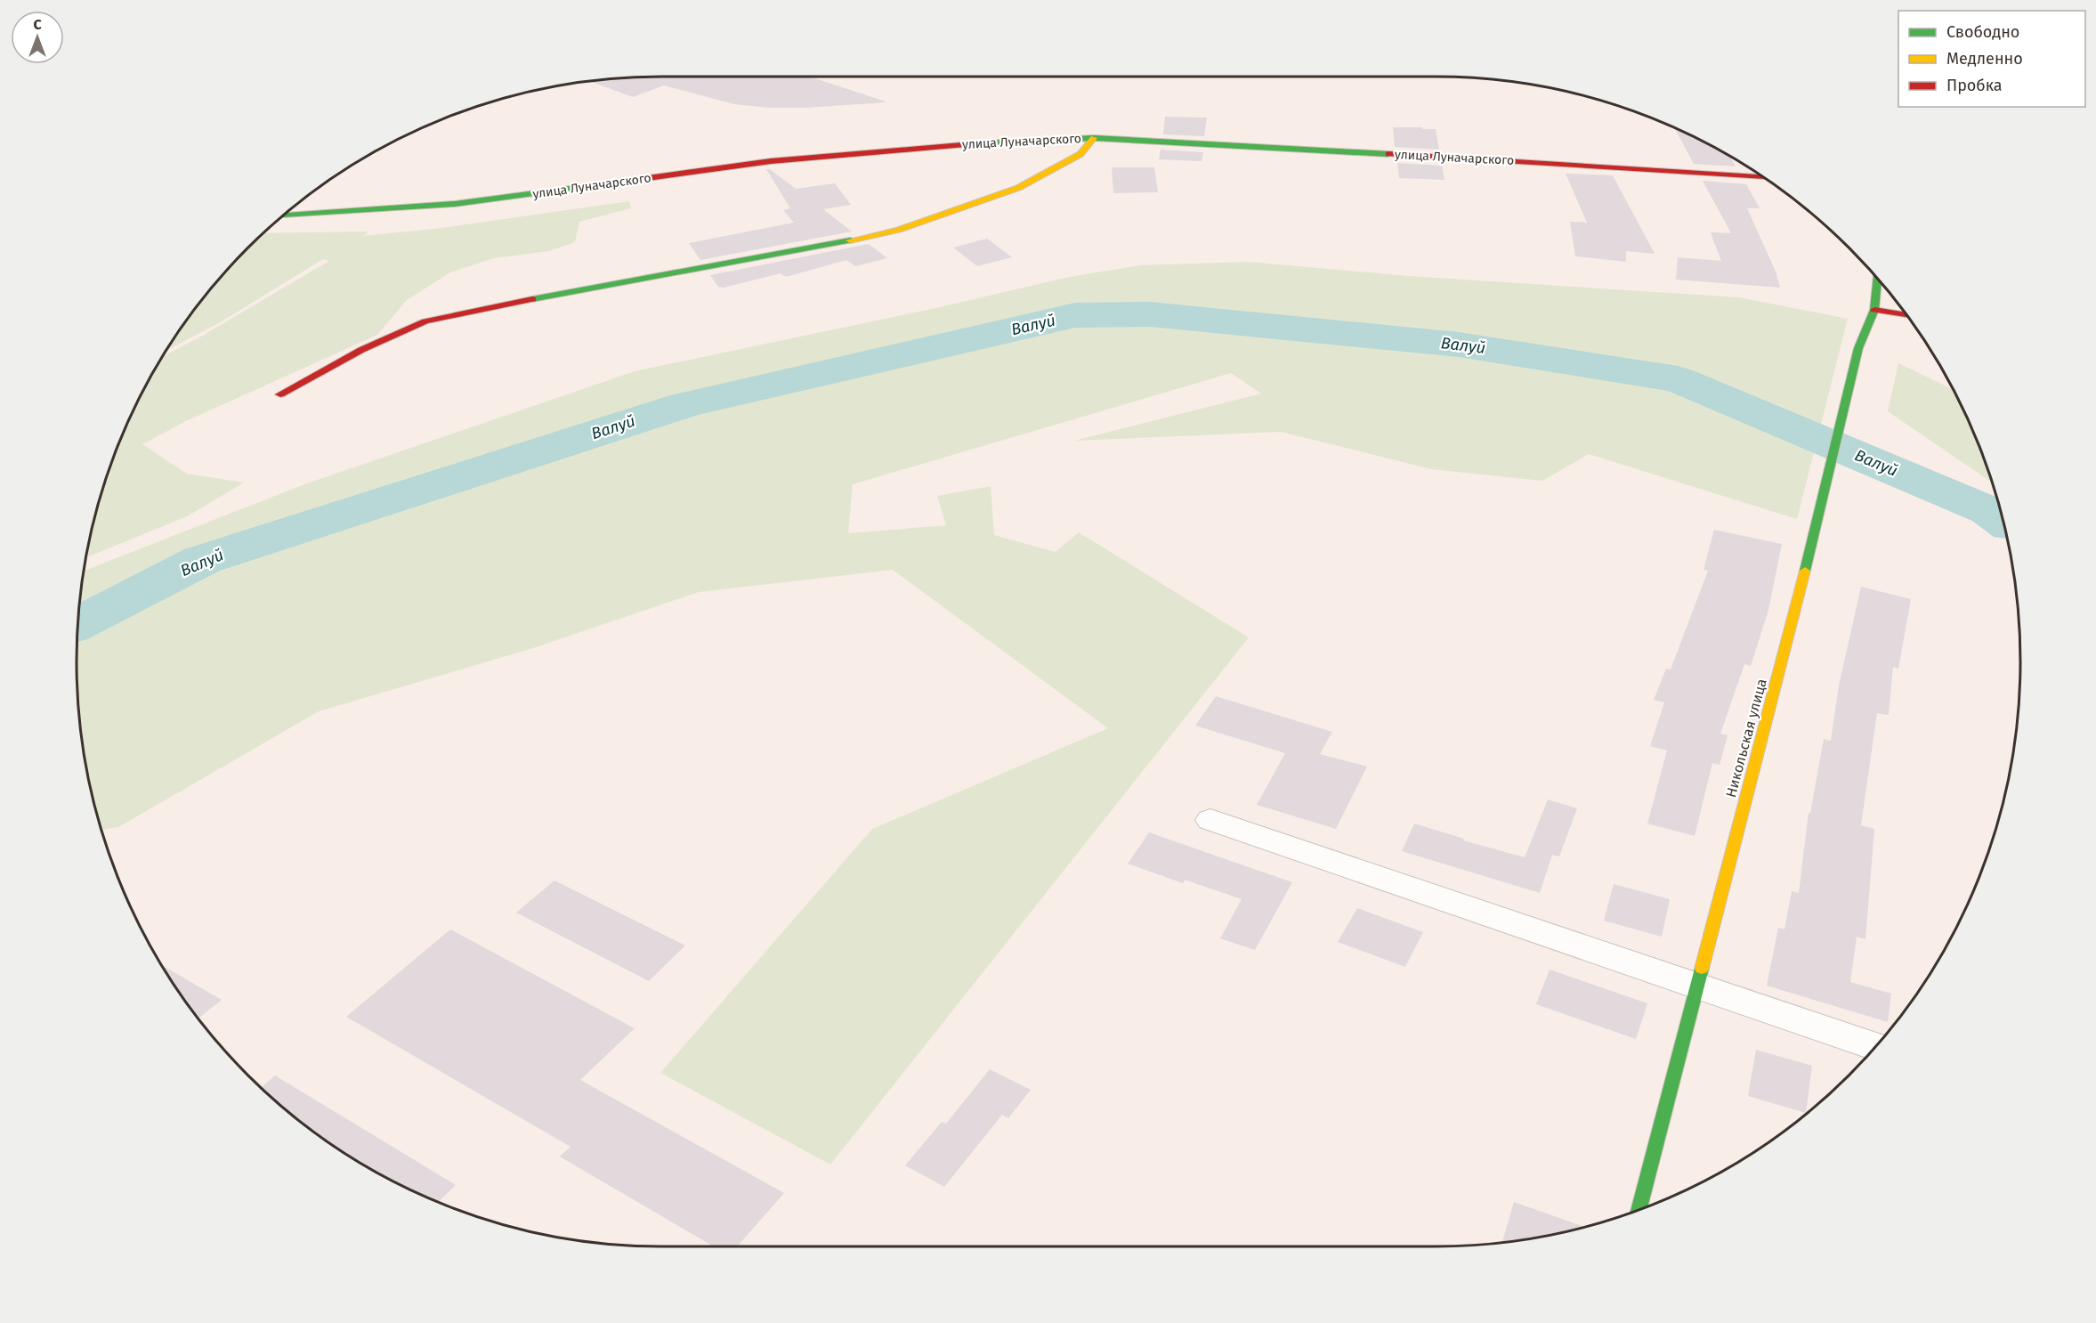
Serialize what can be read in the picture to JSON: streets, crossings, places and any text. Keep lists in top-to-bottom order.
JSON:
{
  "streets": {
    "main road": ["улица Луначарского", "Никольская улица"]
  },
  "water": ["Валуй"],
  "legend": ["Свободно", "Медленно", "Пробка"],
  "north": "top"
}
